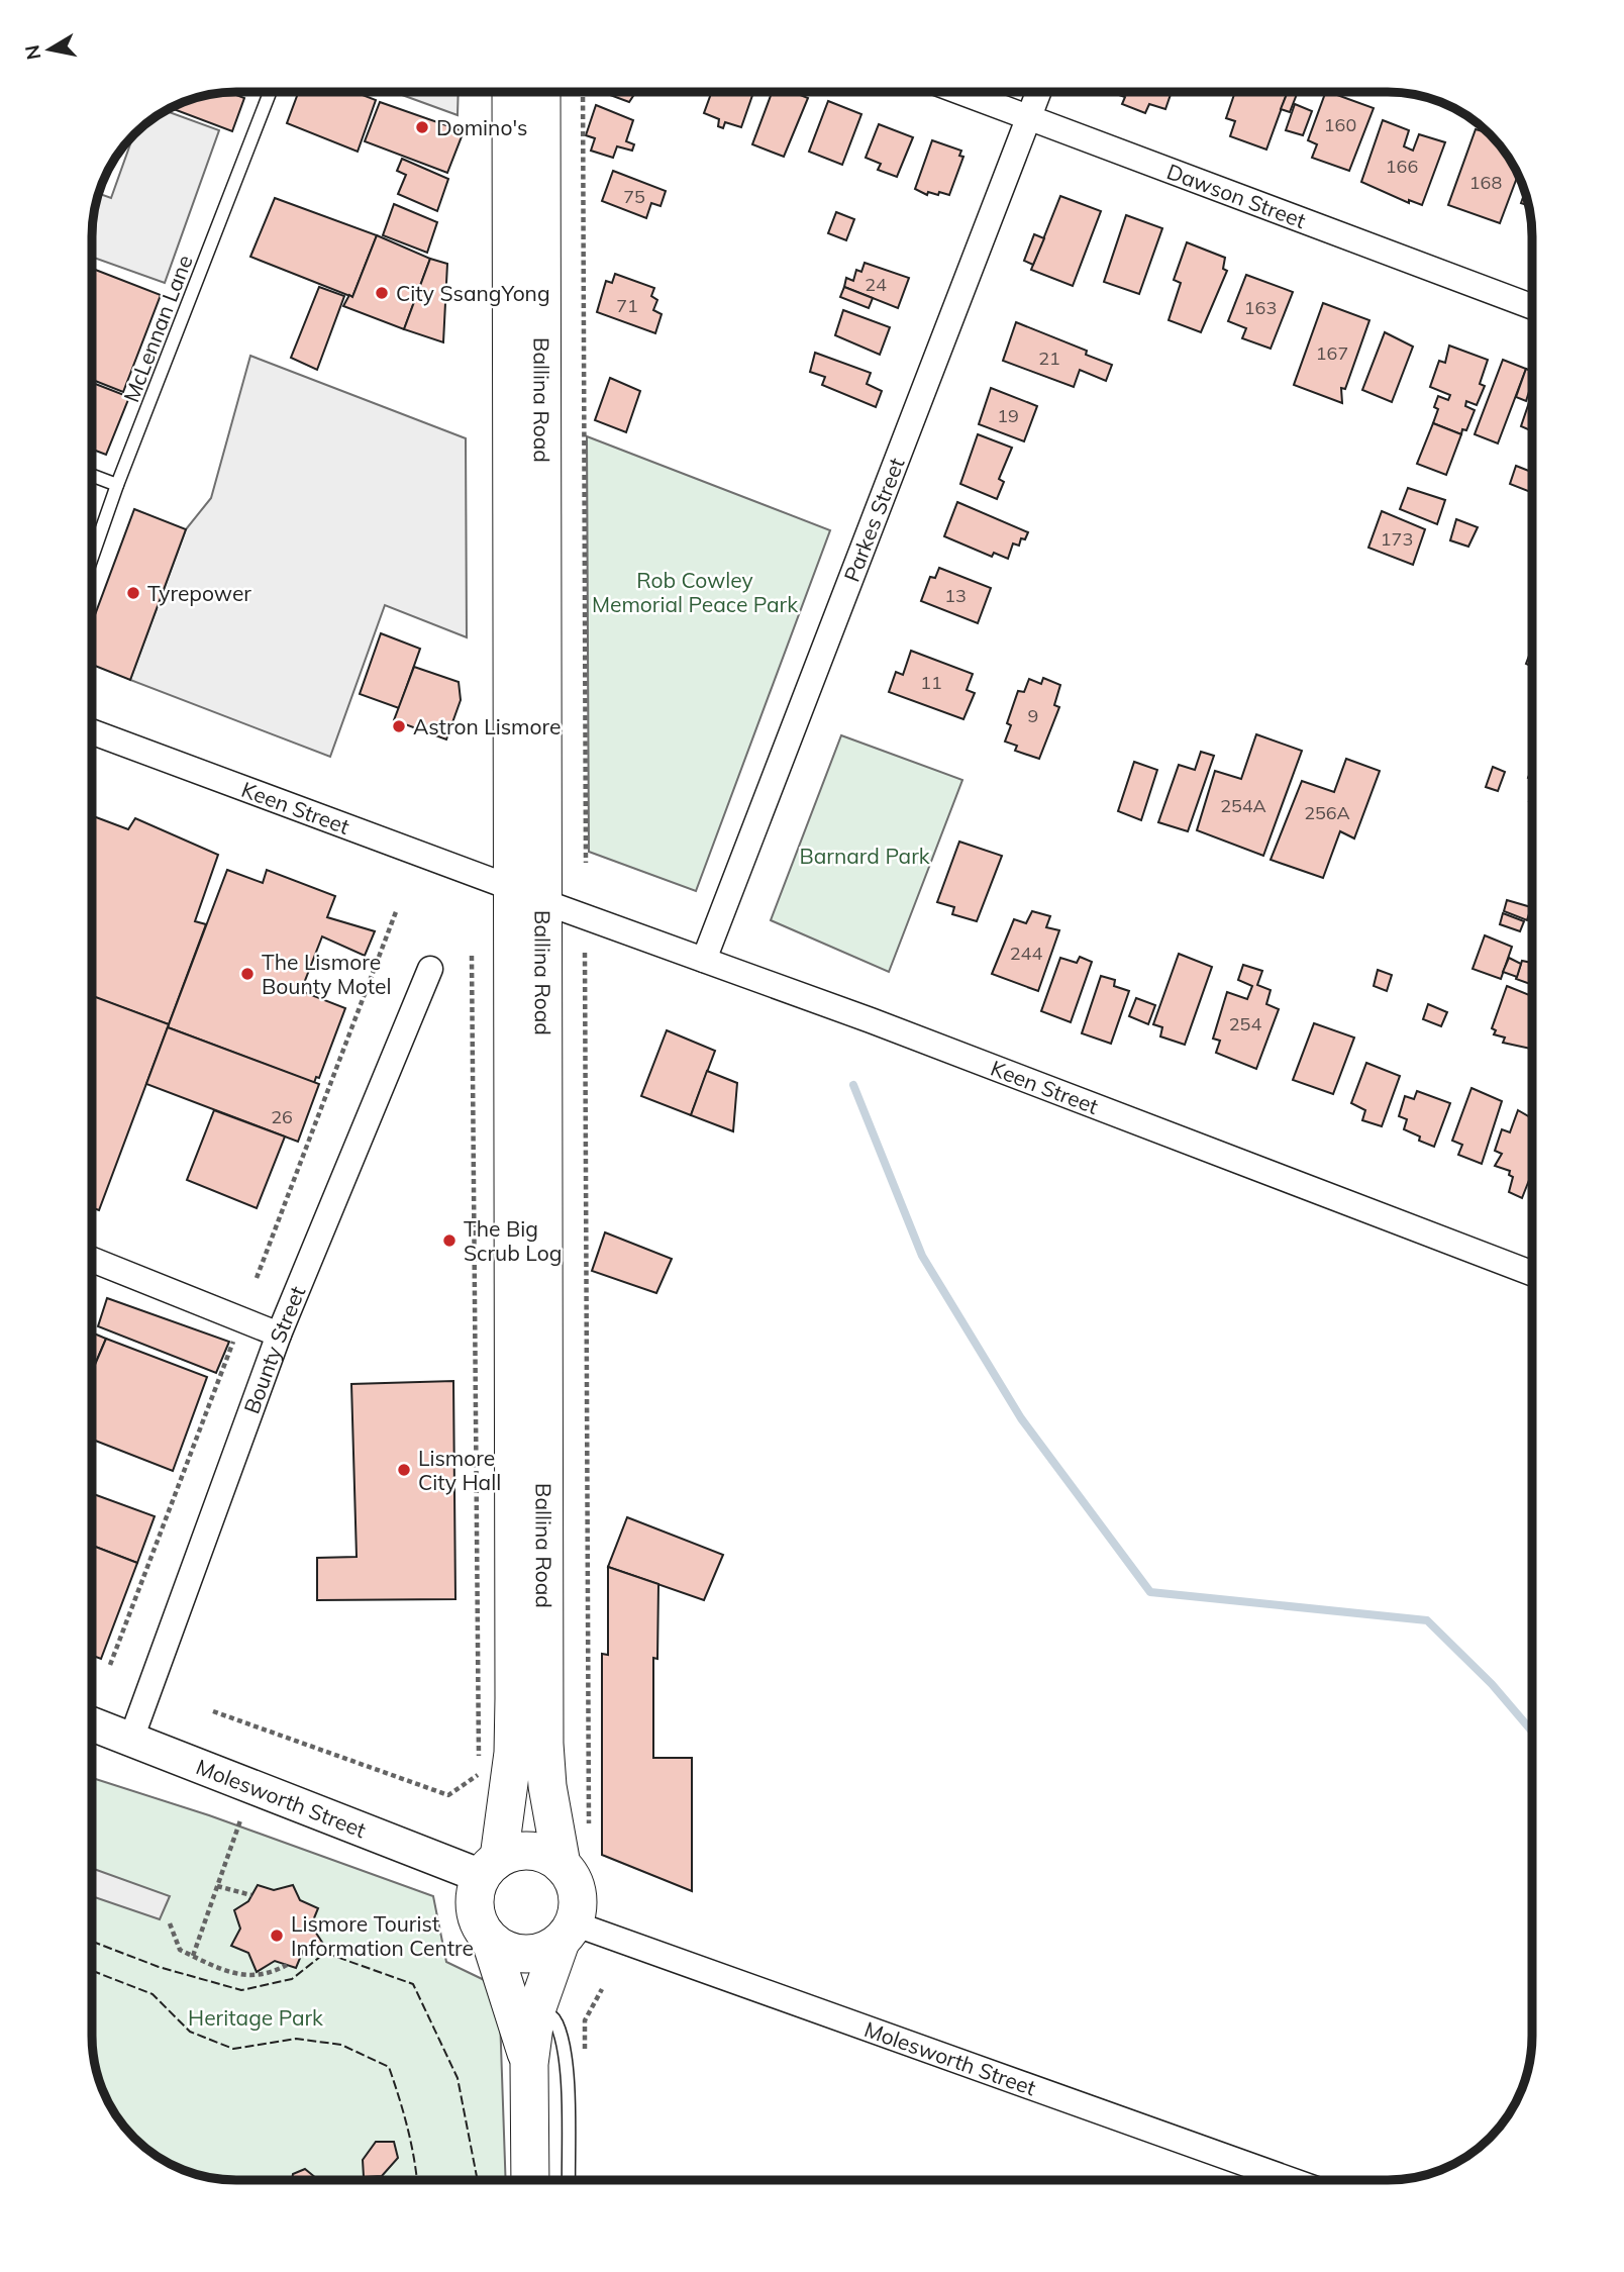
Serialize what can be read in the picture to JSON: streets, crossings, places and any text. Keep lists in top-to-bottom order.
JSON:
{
  "streets": {
    "main road": ["Ballina Road"],
    "street": [
      "Dawson Street",
      "Parkes Street",
      "Keen Street",
      "Bounty Street",
      "Molesworth Street"
    ],
    "lane": ["McLennan Lane"]
  },
  "crossings": [
    ["Dawson Street", "Parkes Street"],
    ["Ballina Road", "Keen Street"],
    ["Ballina Road", "Molesworth Street"],
    ["Parkes Street", "Keen Street"],
    ["Bounty Street", "Molesworth Street"]
  ],
  "parks": ["Rob Cowley Memorial Peace Park", "Barnard Park", "Heritage Park"],
  "places": [
    "Domino's",
    "City SsangYong",
    "Tyrepower",
    "Astron Lismore",
    "The Lismore Bounty Motel",
    "The Big Scrub Log",
    "Lismore City Hall",
    "Lismore Tourist Information Centre"
  ],
  "house_numbers": [
    "160",
    "166",
    "168",
    "75",
    "24",
    "71",
    "163",
    "167",
    "21",
    "19",
    "173",
    "13",
    "11",
    "9",
    "254A",
    "256A",
    "244",
    "254",
    "26"
  ],
  "north": "left"
}
